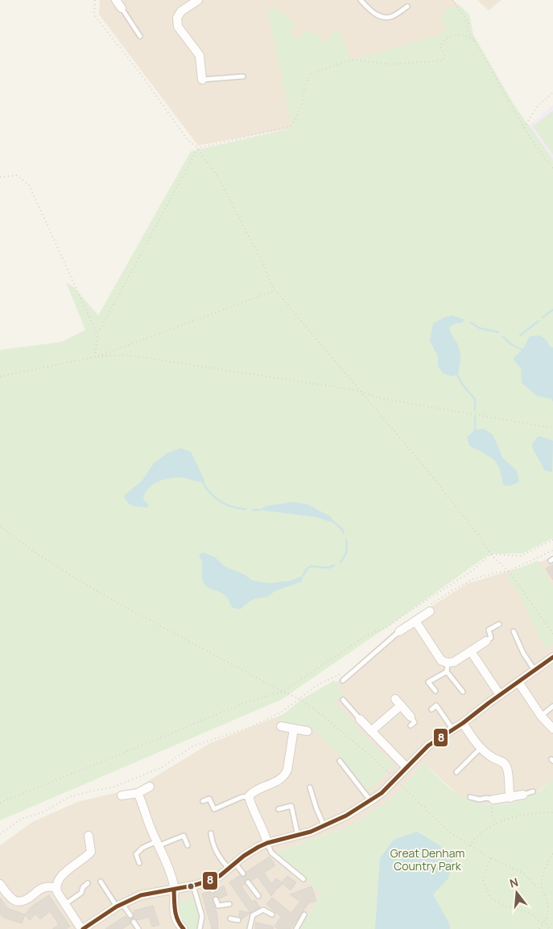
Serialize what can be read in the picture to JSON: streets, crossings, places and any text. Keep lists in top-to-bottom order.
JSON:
{
  "parks": ["Great Denham Country Park"],
  "lines": ["transit line 8"],
  "north": "top"
}
